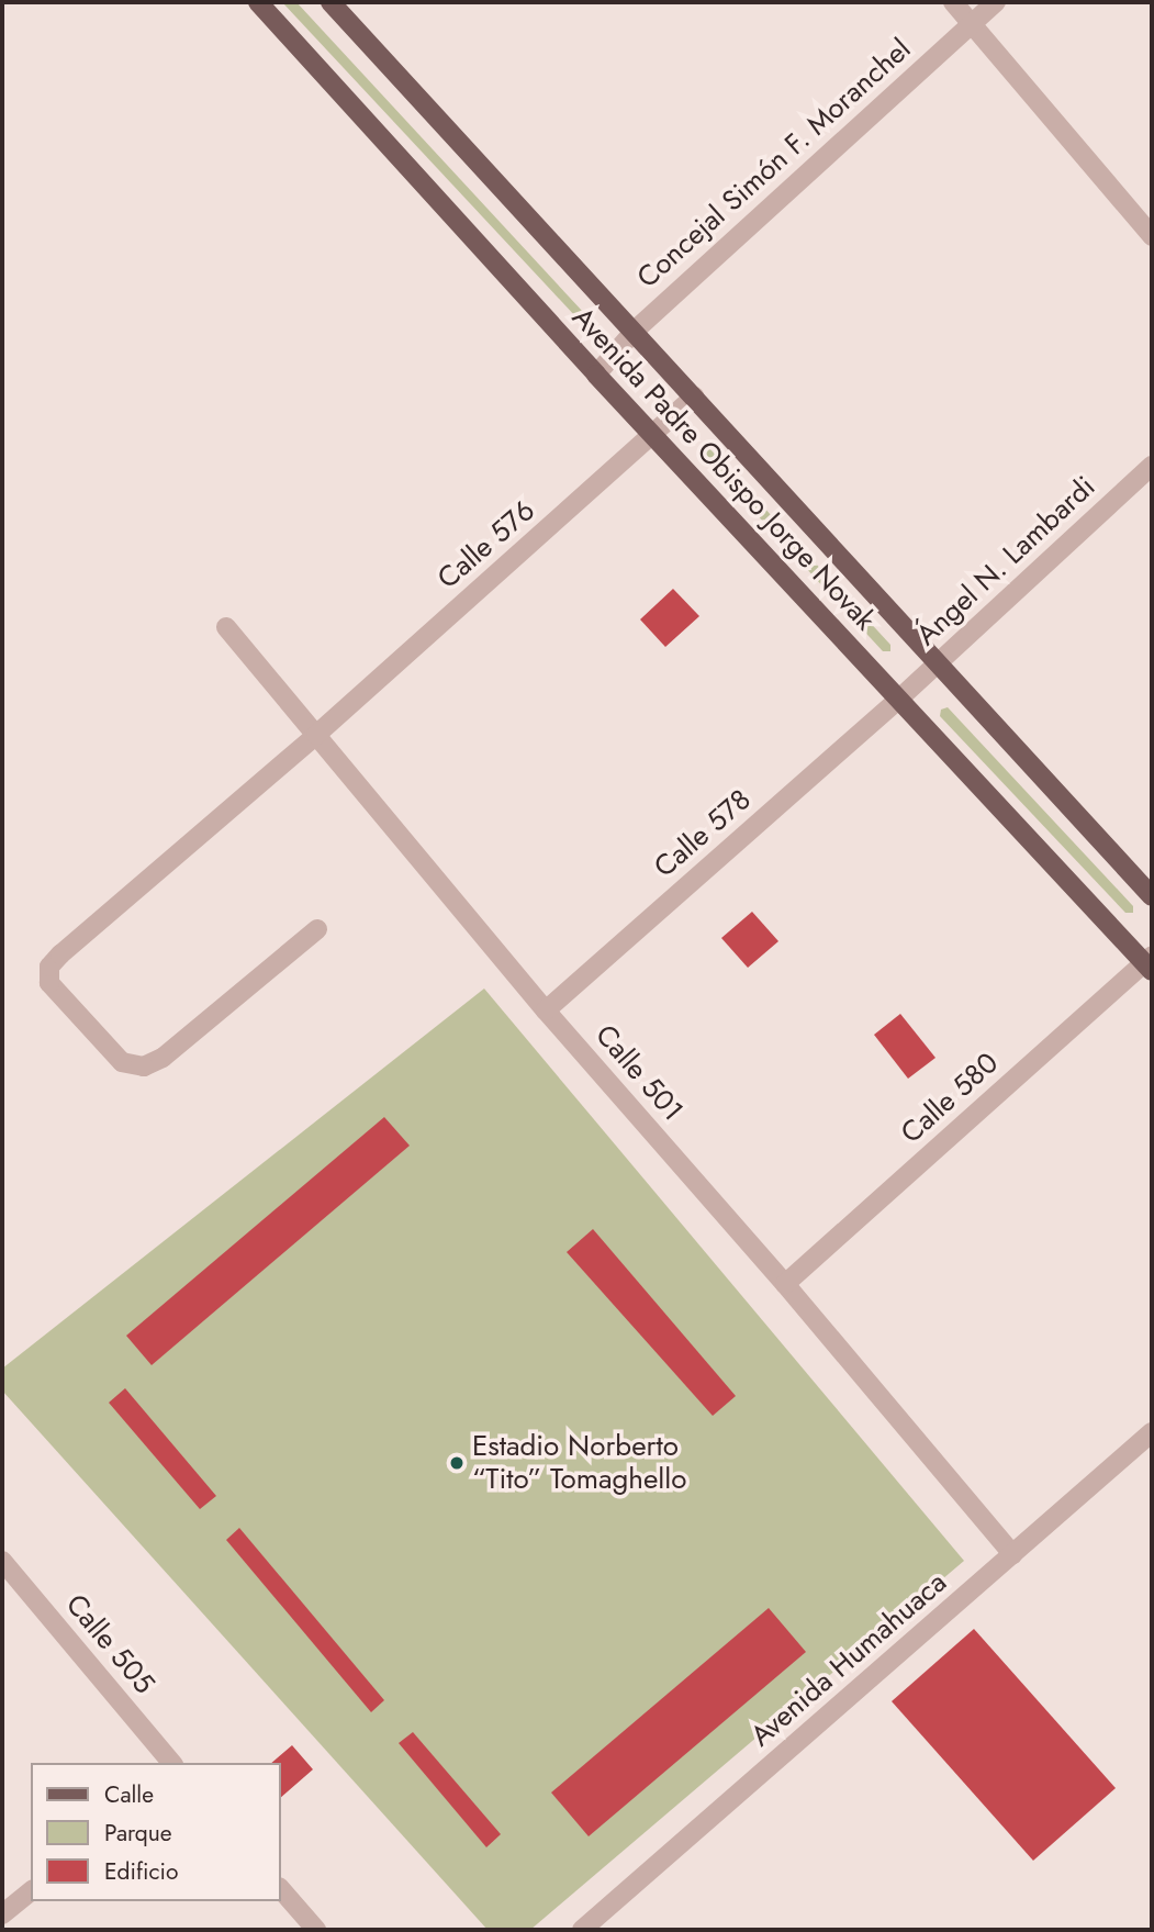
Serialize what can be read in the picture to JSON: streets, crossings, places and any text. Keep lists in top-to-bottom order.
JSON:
{
  "streets": {
    "main road": ["Avenida Padre Obispo Jorge Novak"],
    "street": [
      "Concejal Simón F. Moranchel",
      "Calle 576",
      "Ángel N. Lambardi",
      "Calle 578",
      "Calle 501",
      "Calle 580",
      "Calle 505",
      "Avenida Humahuaca"
    ]
  },
  "crossings": [
    ["Concejal Simón F. Moranchel", "Avenida Padre Obispo Jorge Novak"],
    ["Avenida Padre Obispo Jorge Novak", "Calle 576"],
    ["Avenida Padre Obispo Jorge Novak", "Ángel N. Lambardi"],
    ["Avenida Padre Obispo Jorge Novak", "Calle 578"],
    ["Avenida Padre Obispo Jorge Novak", "Calle 580"],
    ["Calle 576", "Calle 501"],
    ["Ángel N. Lambardi", "Calle 578"],
    ["Calle 578", "Calle 501"],
    ["Calle 501", "Calle 580"],
    ["Calle 501", "Avenida Humahuaca"]
  ],
  "places": ["Estadio Norberto “Tito” Tomaghello"],
  "legend": ["Calle", "Parque", "Edificio"]
}
